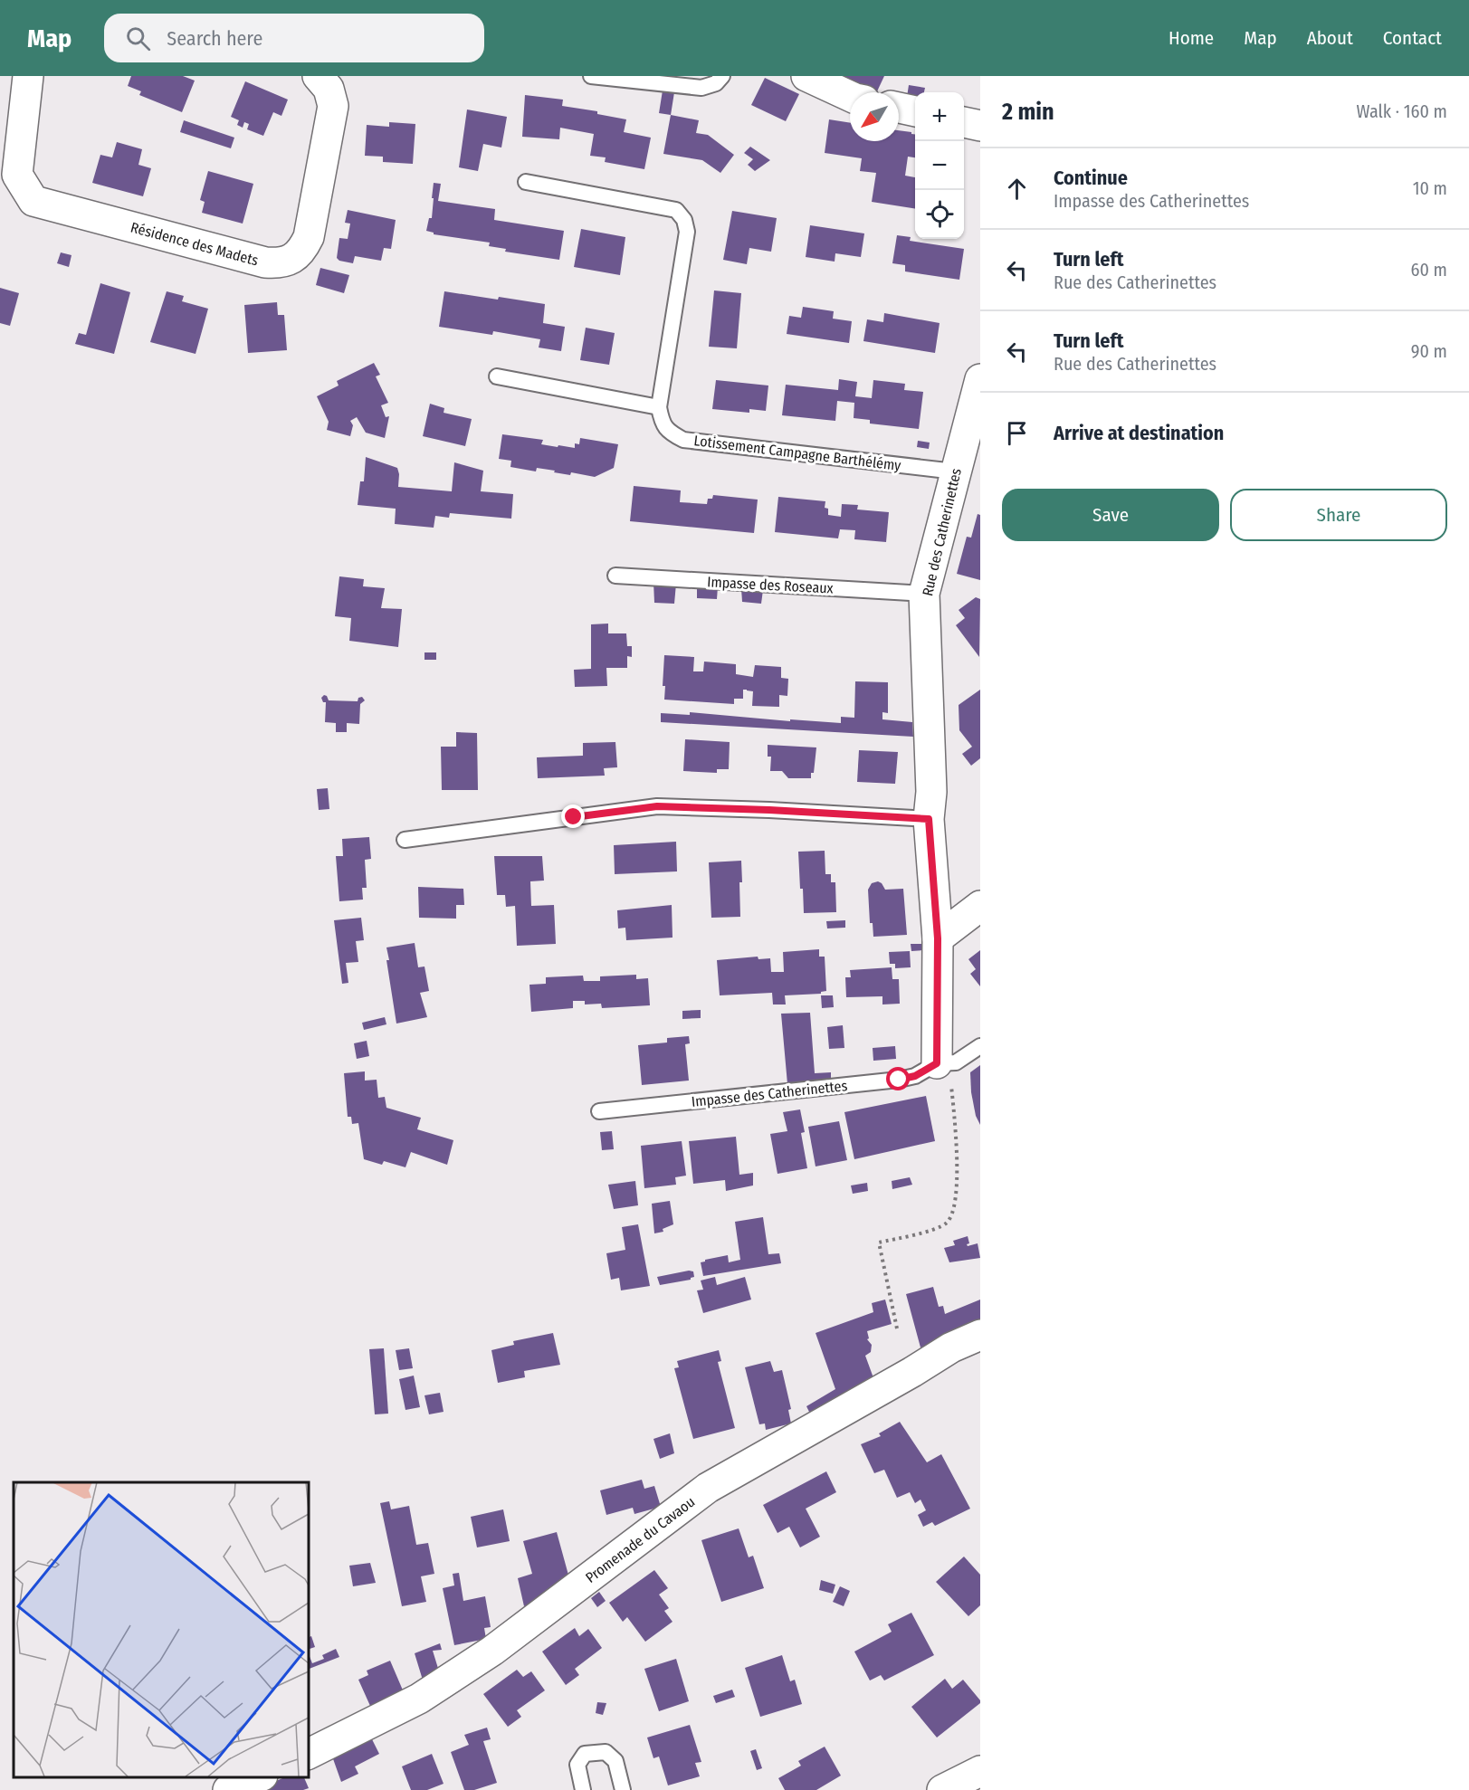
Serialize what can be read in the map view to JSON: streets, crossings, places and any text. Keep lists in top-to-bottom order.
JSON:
{
  "streets": {
    "street": ["Résidence des Madets", "Rue des Catherinettes", "Promenade du Cavaou"],
    "lane": ["Lotissement Campagne Barthélémy", "Impasse des Roseaux", "Impasse des Catherinettes"]
  },
  "crossings": [
    ["Lotissement Campagne Barthélémy", "Rue des Catherinettes"],
    ["Rue des Catherinettes", "Impasse des Roseaux"],
    ["Rue des Catherinettes", "Impasse des Catherinettes"]
  ],
  "north": "bottom left",
  "page": {
    "header": "Map",
    "search": "Search here",
    "nav": [
      "Home",
      "Map",
      "About",
      "Contact"
    ],
    "heading": ["2 min", "Walk · 160 m"],
    "map_buttons": ["+", "−"],
    "list": [
      ["Continue", "Impasse des Catherinettes", "10 m"],
      ["Turn left", "Rue des Catherinettes", "60 m"],
      ["Turn left", "Rue des Catherinettes", "90 m"],
      "Arrive at destination"
    ],
    "buttons": ["Save", "Share"]
  }
}
